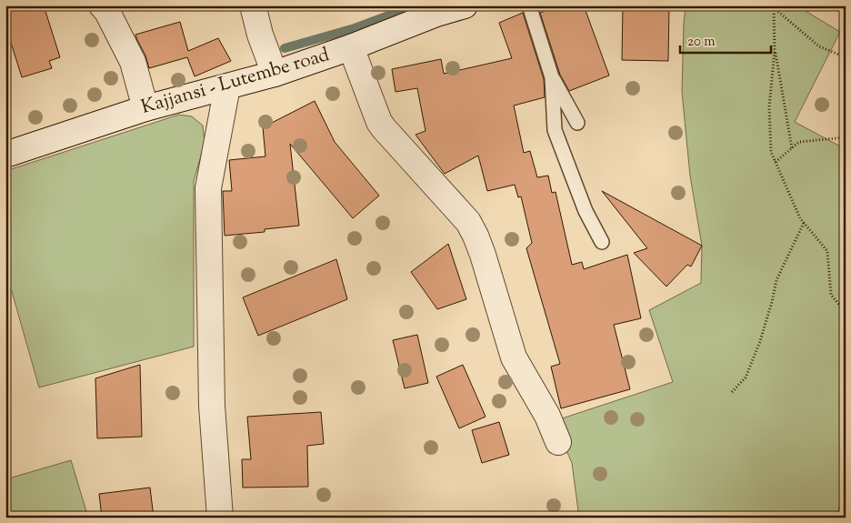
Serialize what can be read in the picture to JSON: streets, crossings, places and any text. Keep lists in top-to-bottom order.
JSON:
{
  "streets": {
    "street": ["Kajjansi - Lutembe road"]
  },
  "scale_bar": "20 m"
}
